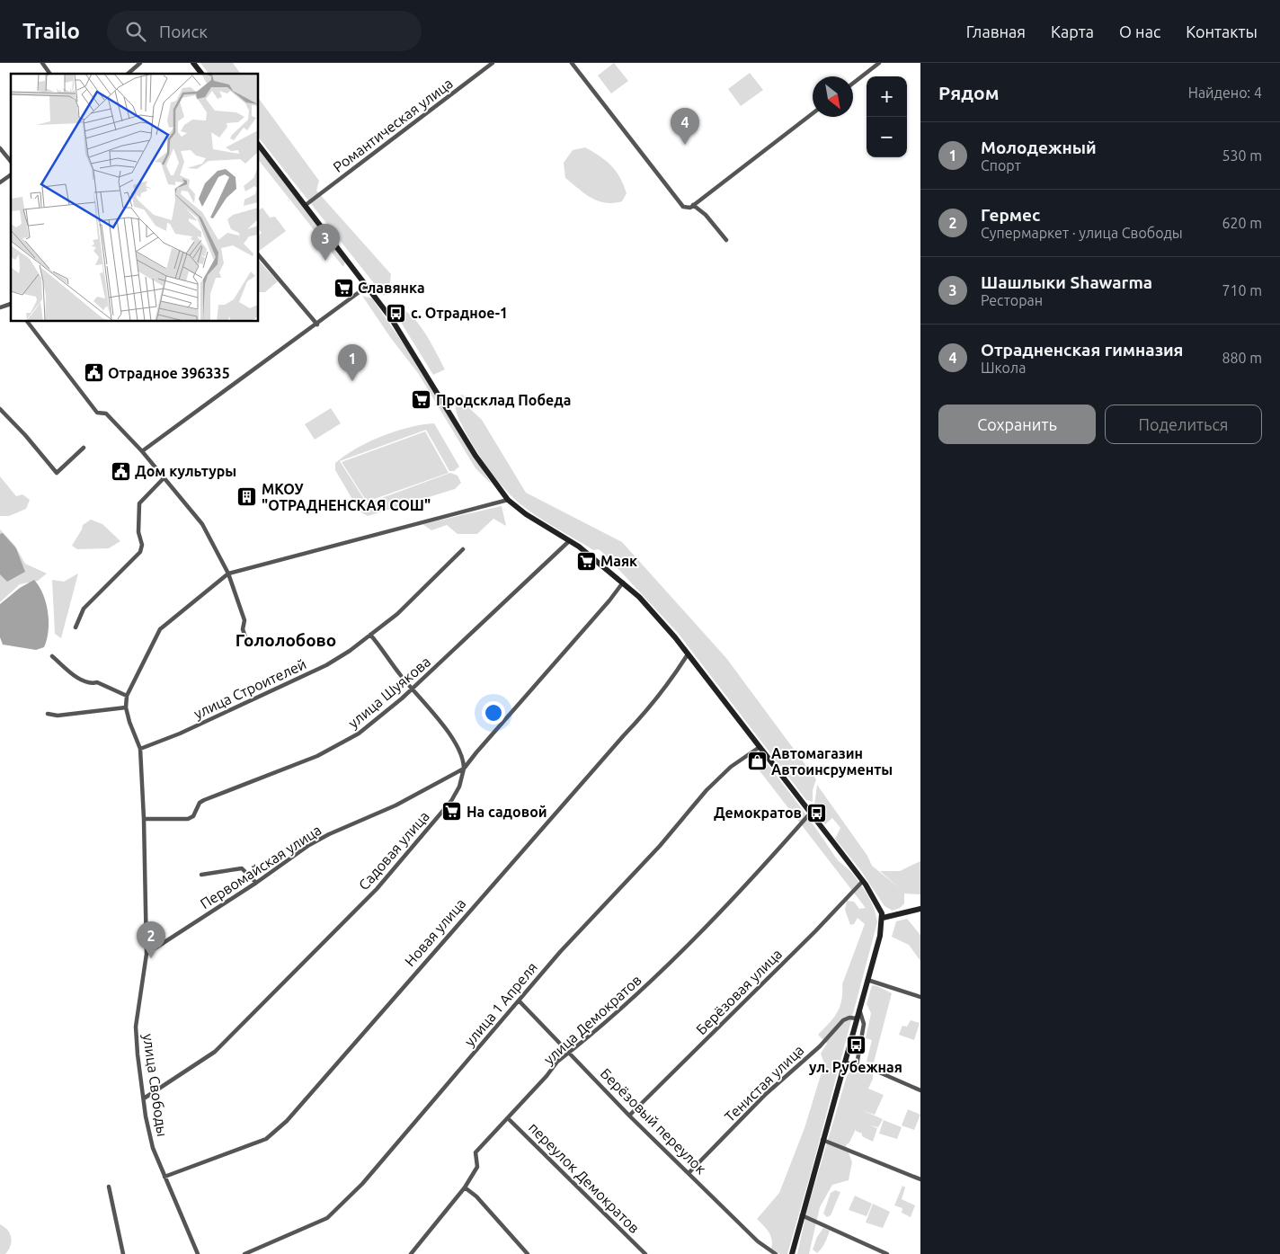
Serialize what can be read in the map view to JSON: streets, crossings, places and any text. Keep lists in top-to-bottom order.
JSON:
{
  "streets": {
    "street": [
      "Романтическая улица",
      "улица Строителей",
      "улица Шуякова",
      "Садовая улица",
      "Первомайская улица",
      "Новая улица",
      "Берёзовая улица",
      "улица 1 Апреля",
      "улица Демократов",
      "Тенистая улица",
      "улица Свободы",
      "Берёзовый переулок",
      "переулок Демократов"
    ]
  },
  "crossings": [
    ["улица Строителей", "улица Свободы"],
    ["улица Шуякова", "улица Свободы"],
    ["Садовая улица", "Первомайская улица"],
    ["Садовая улица", "улица Свободы"],
    ["Первомайская улица", "улица Свободы"],
    ["Новая улица", "улица Свободы"],
    ["Берёзовая улица", "Берёзовый переулок"],
    ["улица 1 Апреля", "Берёзовый переулок"],
    ["улица Демократов", "Берёзовый переулок"],
    ["улица Демократов", "переулок Демократов"],
    ["Тенистая улица", "Берёзовый переулок"]
  ],
  "districts": ["Гололобово"],
  "places": {
    "supermarket": [
      "Славянка",
      "Продсклад Победа",
      "Маяк",
      "На садовой"
    ],
    "bus stop": ["с. Отрадное-1", "Демократов", "ул. Рубежная"],
    "public building": ["Отрадное 396335", "Дом культуры"],
    "building": ["МКОУ \"ОТРАДНЕНСКАЯ СОШ\""],
    "shop": ["Автомагазин Автоинсрументы"]
  },
  "north": "bottom right",
  "page": {
    "header": "Trailo",
    "search": "Поиск",
    "nav": [
      "Главная",
      "Карта",
      "О нас",
      "Контакты"
    ],
    "heading": ["Рядом", "Найдено: 4"],
    "map_buttons": ["+", "−"],
    "pins": [
      "4",
      "3",
      "1",
      "2"
    ],
    "list": [
      {
        "mark": "1",
        "name": "Молодежный",
        "note": "Спорт",
        "value": "530 m"
      },
      {
        "mark": "2",
        "name": "Гермес",
        "note": "Супермаркет · улица Свободы",
        "value": "620 m"
      },
      {
        "mark": "3",
        "name": "Шашлыки Shawarma",
        "note": "Ресторан",
        "value": "710 m"
      },
      {
        "mark": "4",
        "name": "Отрадненская гимназия",
        "note": "Школа",
        "value": "880 m"
      }
    ],
    "buttons": ["Сохранить", "Поделиться"]
  }
}
